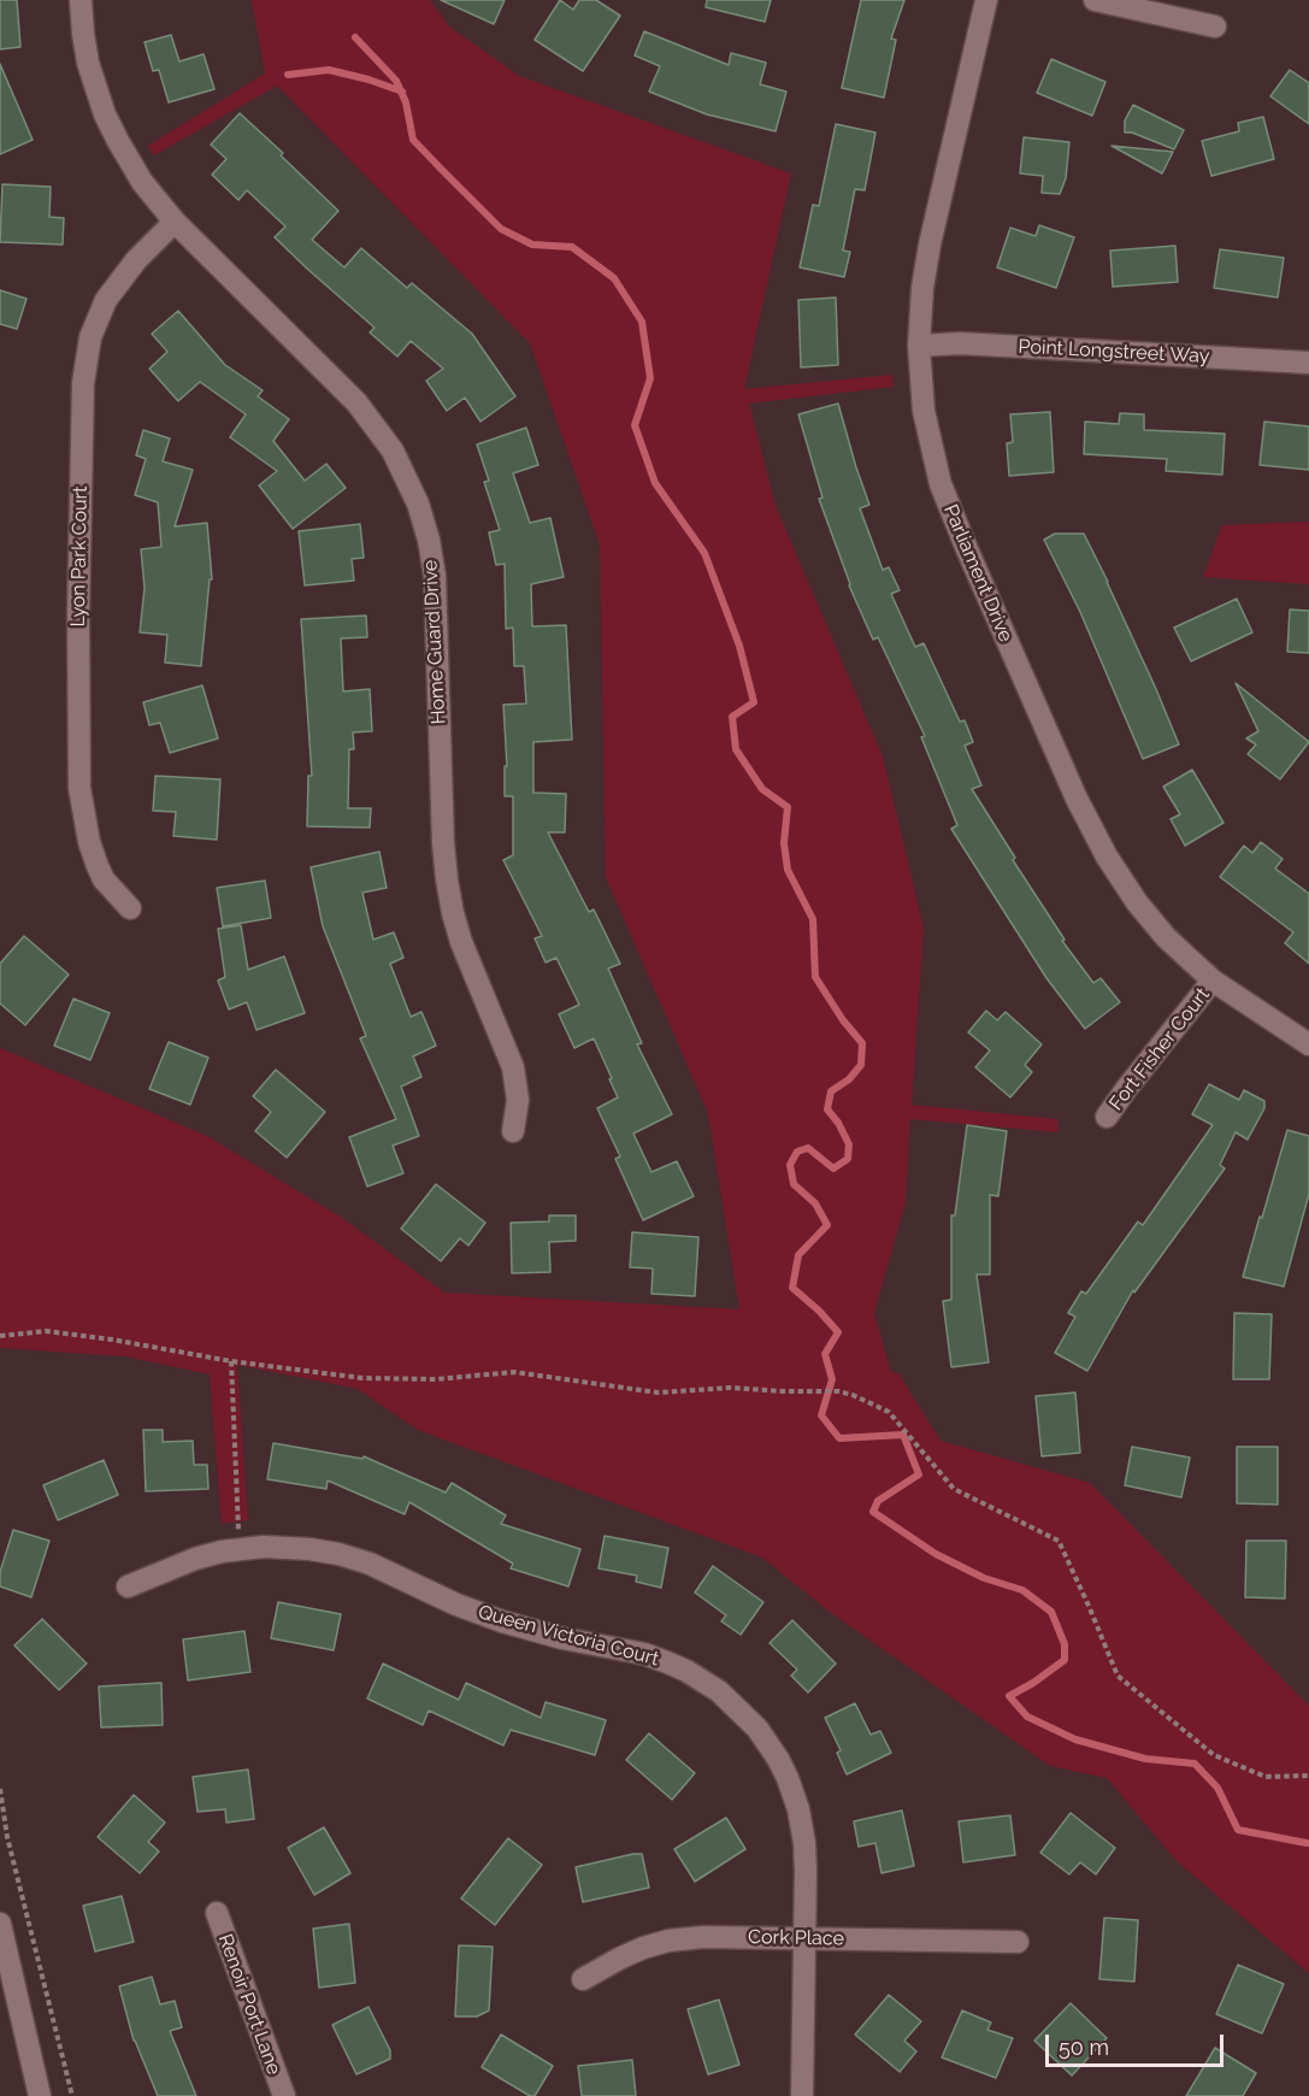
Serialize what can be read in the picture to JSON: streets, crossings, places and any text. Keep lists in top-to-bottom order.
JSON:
{
  "streets": {
    "street": [
      "Point Longstreet Way",
      "Lyon Park Court",
      "Parliament Drive",
      "Home Guard Drive",
      "Fort Fisher Court",
      "Queen Victoria Court",
      "Cork Place",
      "Renoir Port Lane"
    ]
  },
  "crossings": [
    ["Point Longstreet Way", "Parliament Drive"],
    ["Lyon Park Court", "Home Guard Drive"],
    ["Parliament Drive", "Fort Fisher Court"],
    ["Queen Victoria Court", "Cork Place"]
  ],
  "scale_bar": "50 m"
}
